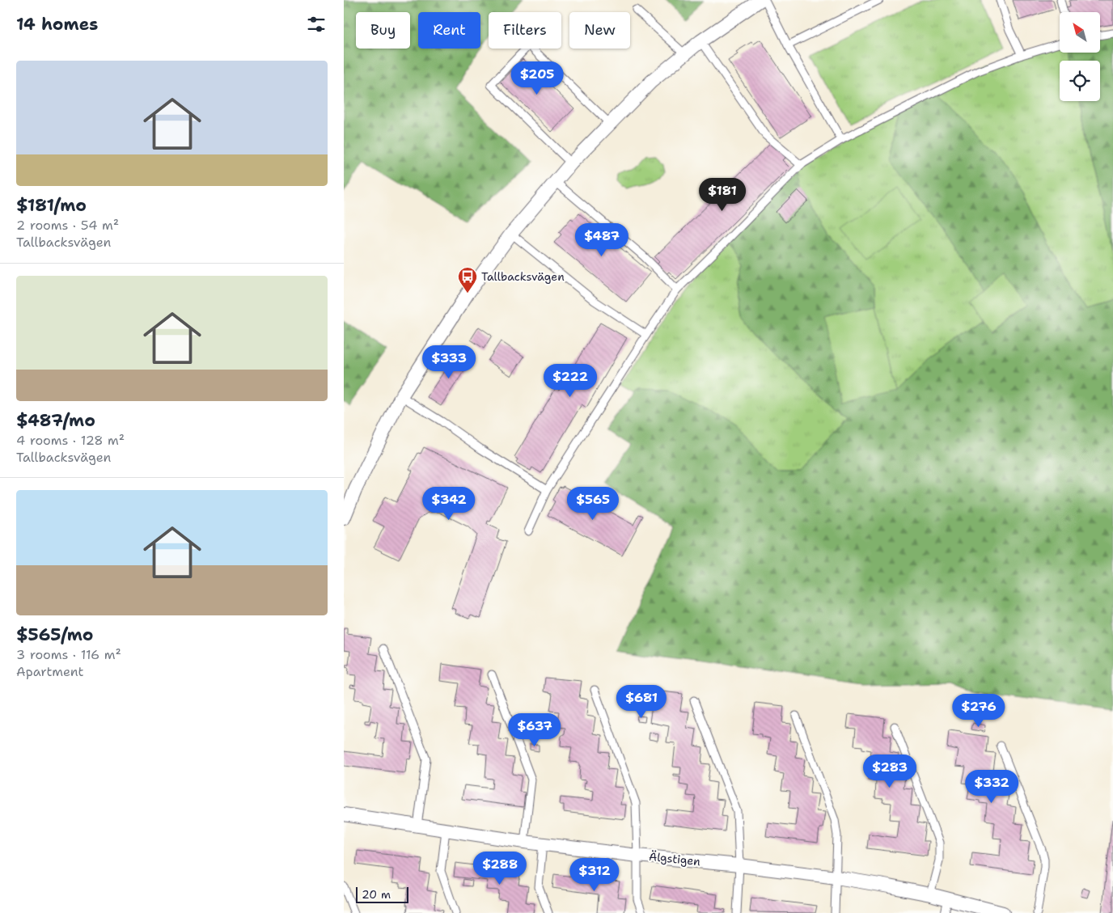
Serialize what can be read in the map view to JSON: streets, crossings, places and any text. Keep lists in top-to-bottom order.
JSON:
{
  "streets": {
    "street": ["Älgstigen"]
  },
  "places": {
    "bus stop": ["Tallbacksvägen"]
  },
  "scale_bar": "20 m",
  "north": "top left",
  "page": {
    "heading": "14 homes",
    "chip": [
      "Buy",
      "Rent",
      "Filters",
      "New"
    ],
    "list": [
      {
        "name": "$181/mo",
        "note": "2 rooms · 54 m² · Tallbacksvägen"
      },
      {
        "name": "$487/mo",
        "note": "4 rooms · 128 m² · Tallbacksvägen"
      },
      {
        "name": "$565/mo",
        "note": "3 rooms · 116 m² · Apartment"
      }
    ],
    "price": [
      "$205",
      "$181",
      "$487",
      "$333",
      "$222",
      "$342",
      "$565",
      "$681",
      "$276",
      "$637",
      "$283",
      "$332",
      "$288",
      "$312"
    ],
    "scale": "20 m"
  }
}
